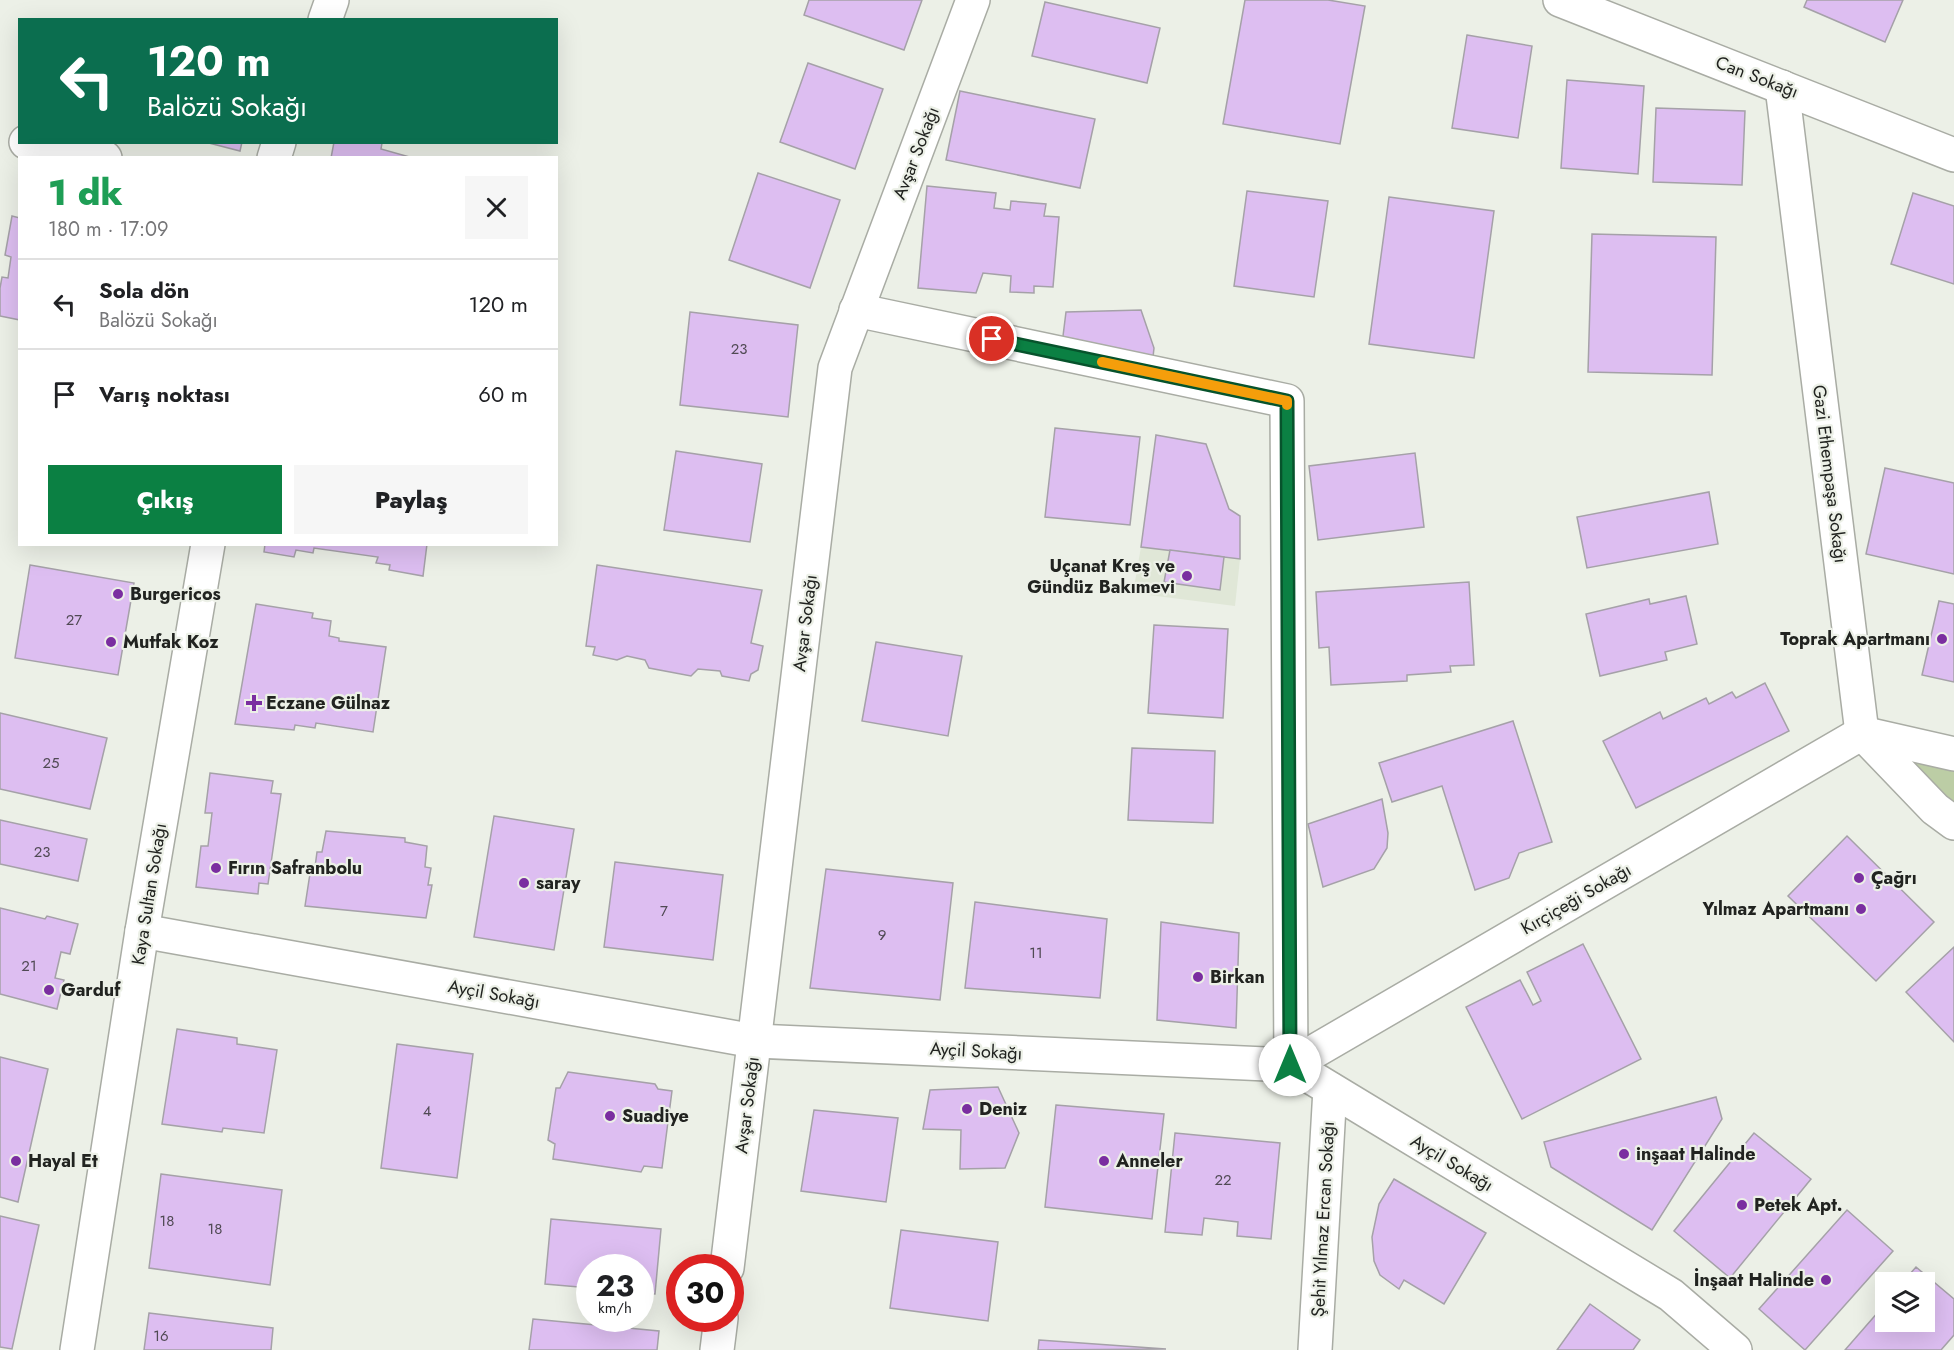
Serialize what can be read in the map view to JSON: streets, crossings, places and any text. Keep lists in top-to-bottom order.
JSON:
{
  "streets": {
    "street": [
      "Can Sokağı",
      "Avşar Sokağı",
      "Gazi Ethempaşa Sokağı",
      "Kaya Sultan Sokağı",
      "Kırçiçeği Sokağı",
      "Ayçil Sokağı",
      "Şehit Yılmaz Ercan Sokağı"
    ]
  },
  "crossings": [
    ["Can Sokağı", "Gazi Ethempaşa Sokağı"],
    ["Avşar Sokağı", "Ayçil Sokağı"],
    ["Gazi Ethempaşa Sokağı", "Kırçiçeği Sokağı"],
    ["Kaya Sultan Sokağı", "Ayçil Sokağı"],
    ["Kırçiçeği Sokağı", "Ayçil Sokağı"],
    ["Ayçil Sokağı", "Şehit Yılmaz Ercan Sokağı"]
  ],
  "places": {
    "other": [
      "Uçanat Kreş ve Gündüz Bakımevi",
      "Burgericos",
      "Toprak Apartmanı",
      "Mutfak Koz",
      "Fırın Safranbolu",
      "Çağrı",
      "saray",
      "Yılmaz Apartmanı",
      "Birkan",
      "Garduf",
      "Deniz",
      "Suadiye",
      "inşaat Halinde",
      "Hayal Et",
      "Anneler",
      "Petek Apt.",
      "İnşaat Halinde"
    ],
    "health": ["Eczane Gülnaz"]
  },
  "house_numbers": [
    "23",
    "27",
    "25",
    "23",
    "7",
    "9",
    "11",
    "21",
    "4",
    "22",
    "18",
    "18",
    "16"
  ],
  "page": {
    "turn": ["120 m", "Balözü Sokağı"],
    "heading": ["1 dk", "180 m · 17:09"],
    "list": [
      {
        "name": "Sola dön",
        "note": "Balözü Sokağı",
        "value": "120 m"
      },
      {
        "name": "Varış noktası",
        "value": "60 m"
      }
    ],
    "buttons": ["Çıkış", "Paylaş"],
    "speed": "23 km/h",
    "limit": "30"
  }
}
